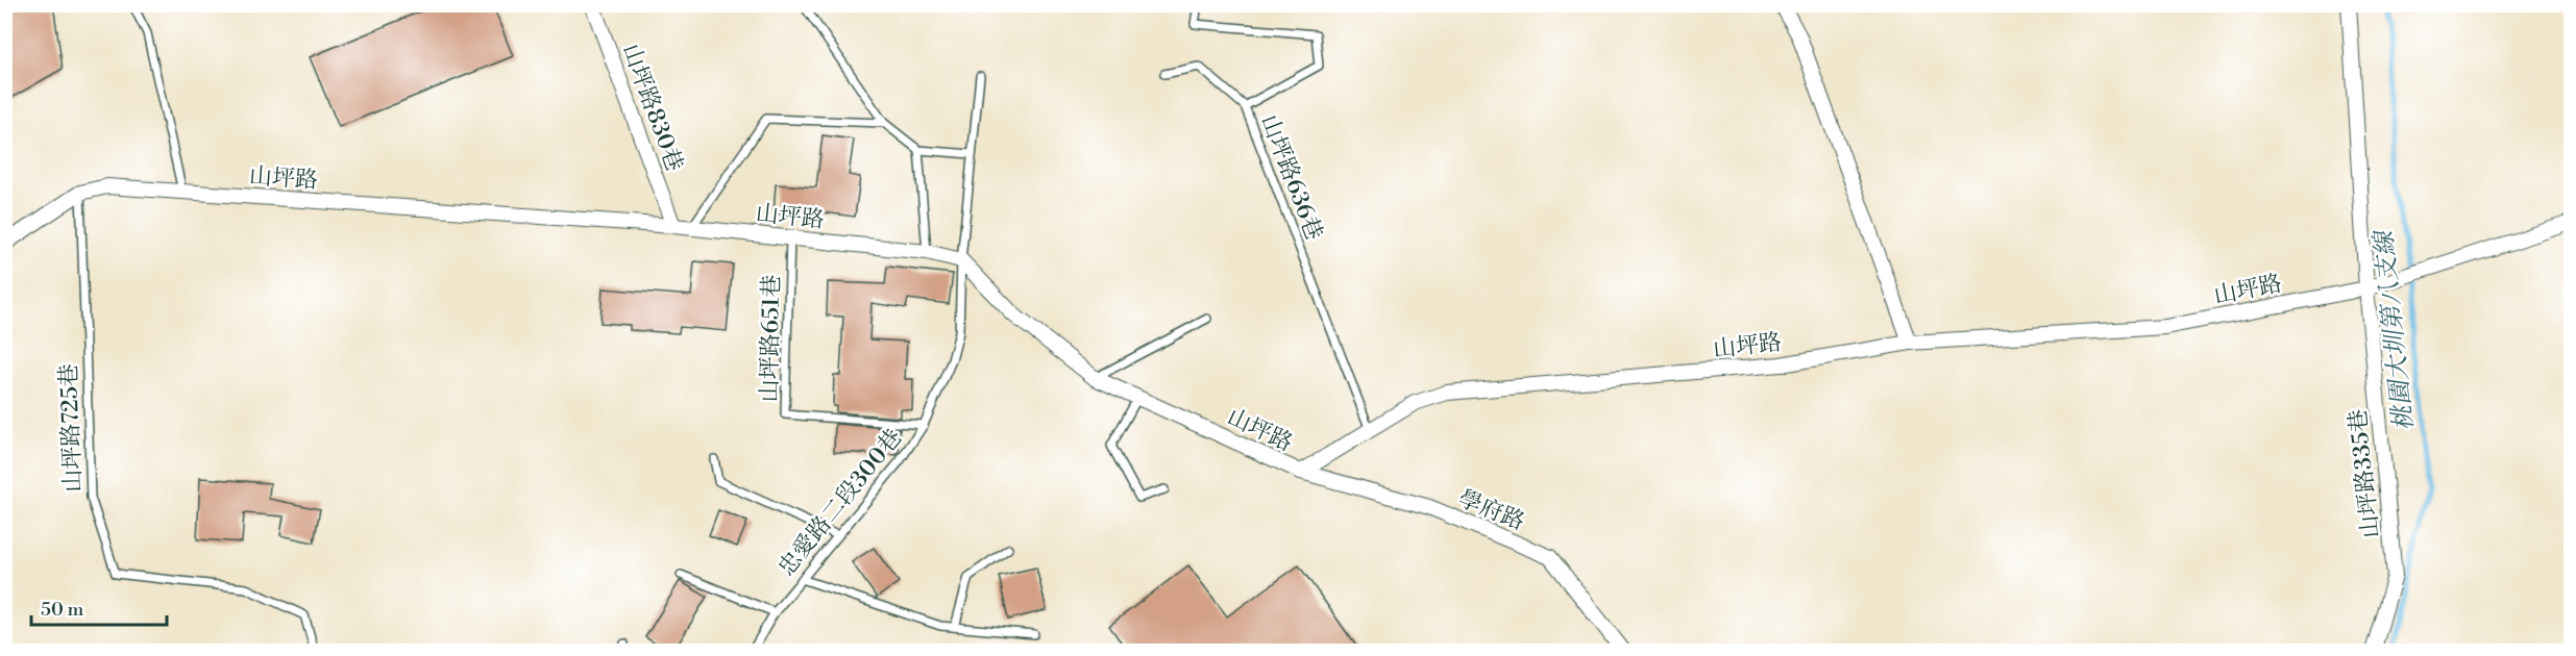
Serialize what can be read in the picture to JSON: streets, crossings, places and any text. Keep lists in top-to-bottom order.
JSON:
{
  "streets": {
    "street": [
      "山坪路830巷",
      "山坪路",
      "山坪路335巷",
      "學府路"
    ],
    "lane": [
      "山坪路636巷",
      "山坪路651巷",
      "山坪路725巷",
      "忠愛路二段300巷"
    ]
  },
  "crossings": [
    ["山坪路830巷", "山坪路"],
    ["山坪路", "山坪路636巷"],
    ["山坪路", "山坪路651巷"],
    ["山坪路", "山坪路725巷"],
    ["山坪路", "山坪路335巷"],
    ["山坪路", "忠愛路二段300巷"],
    ["山坪路", "學府路"],
    ["山坪路651巷", "忠愛路二段300巷"]
  ],
  "water": ["桃園大圳第八支線"],
  "scale_bar": "50 m"
}
